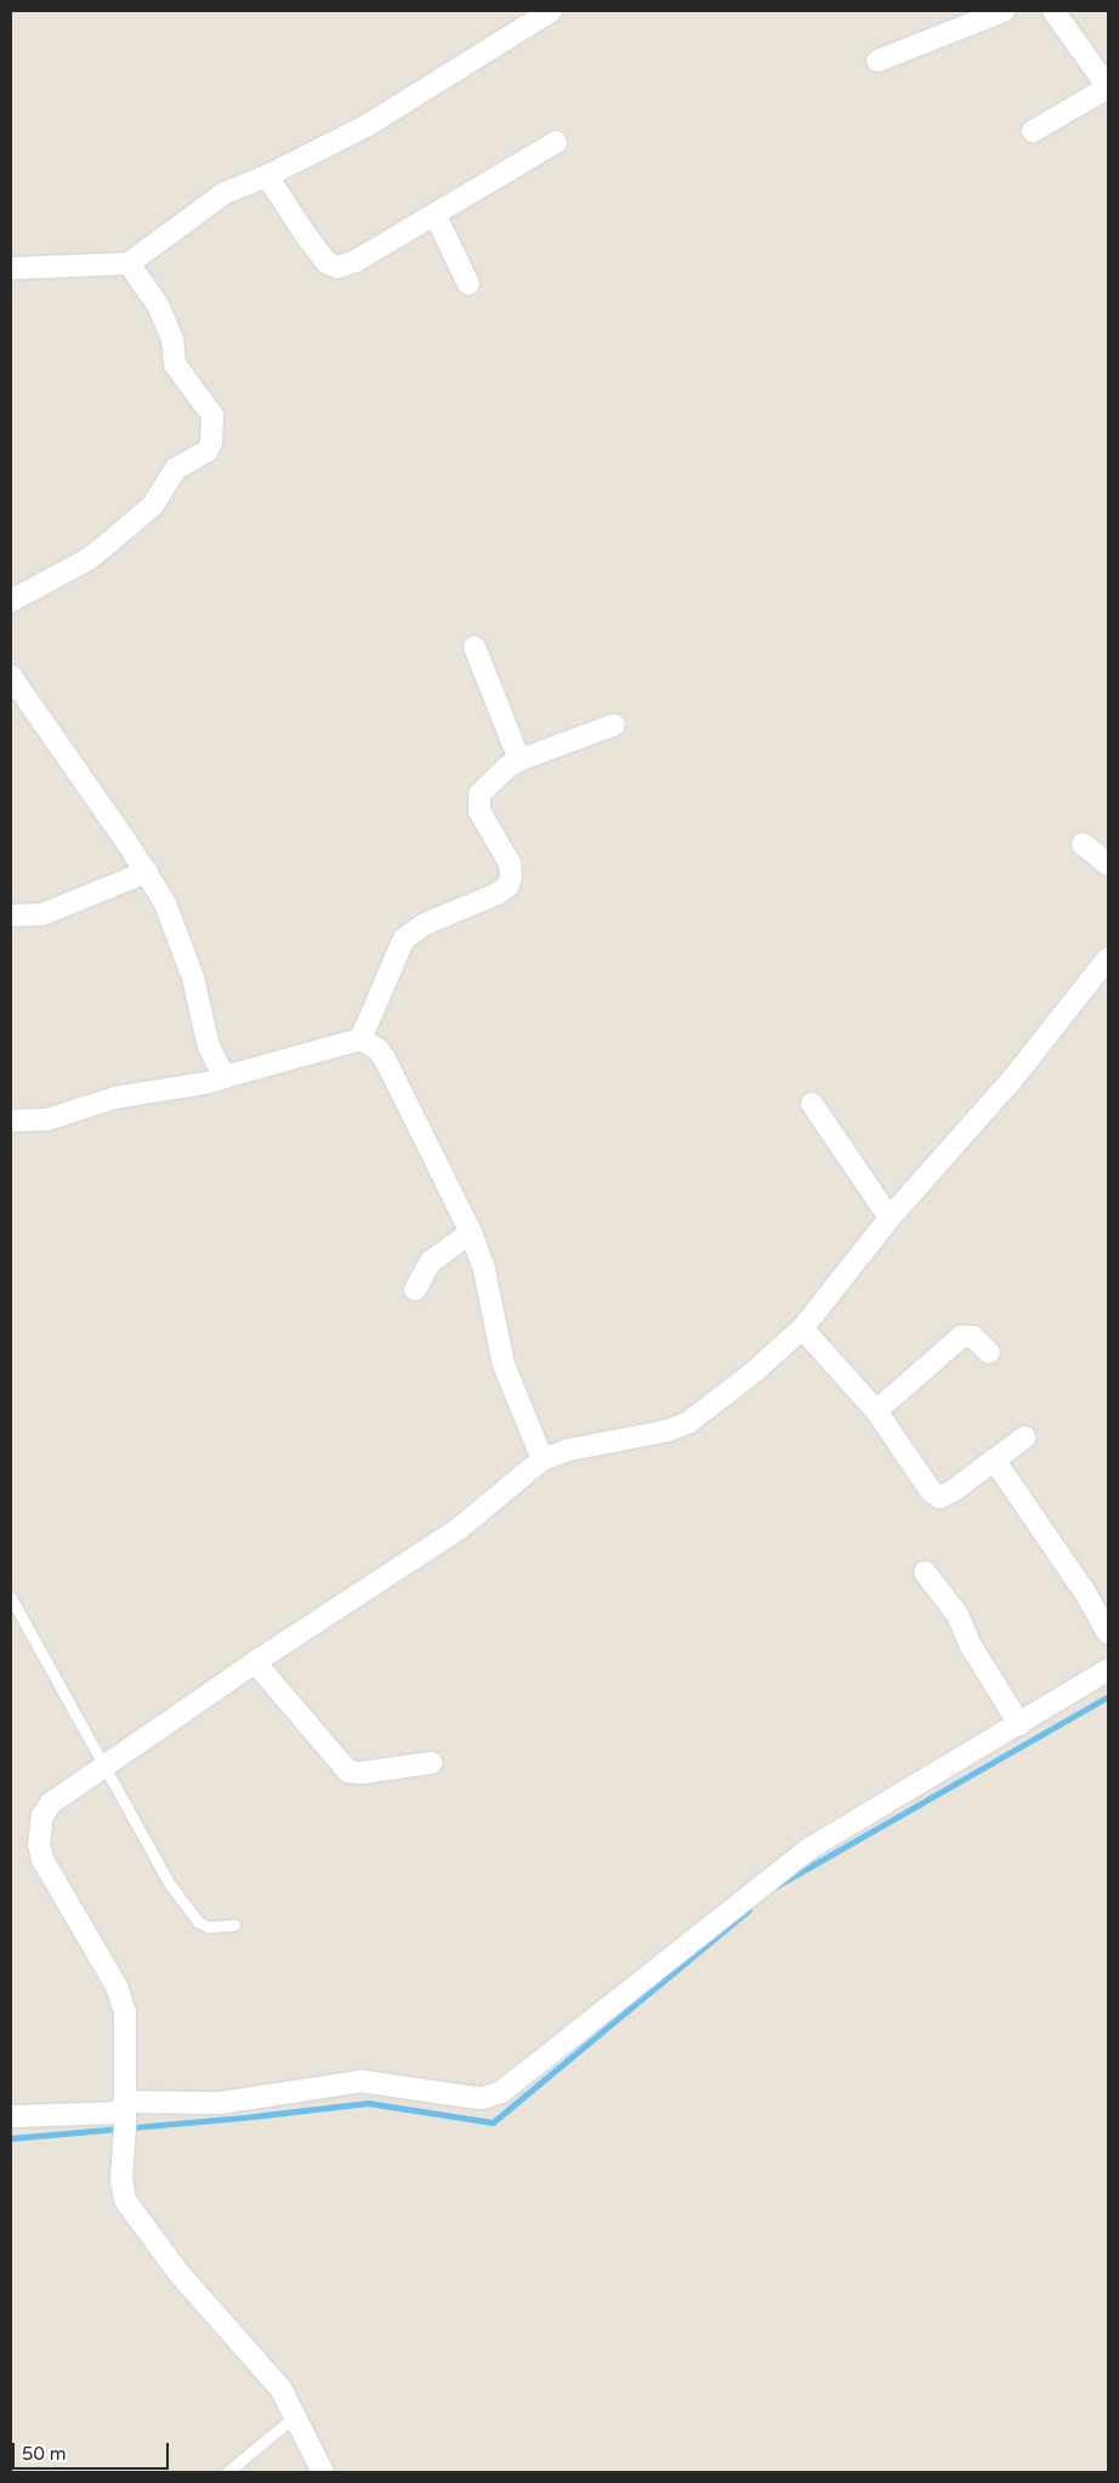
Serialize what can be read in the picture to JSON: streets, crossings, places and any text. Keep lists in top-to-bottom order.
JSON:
{
  "scale_bar": "50 m"
}
